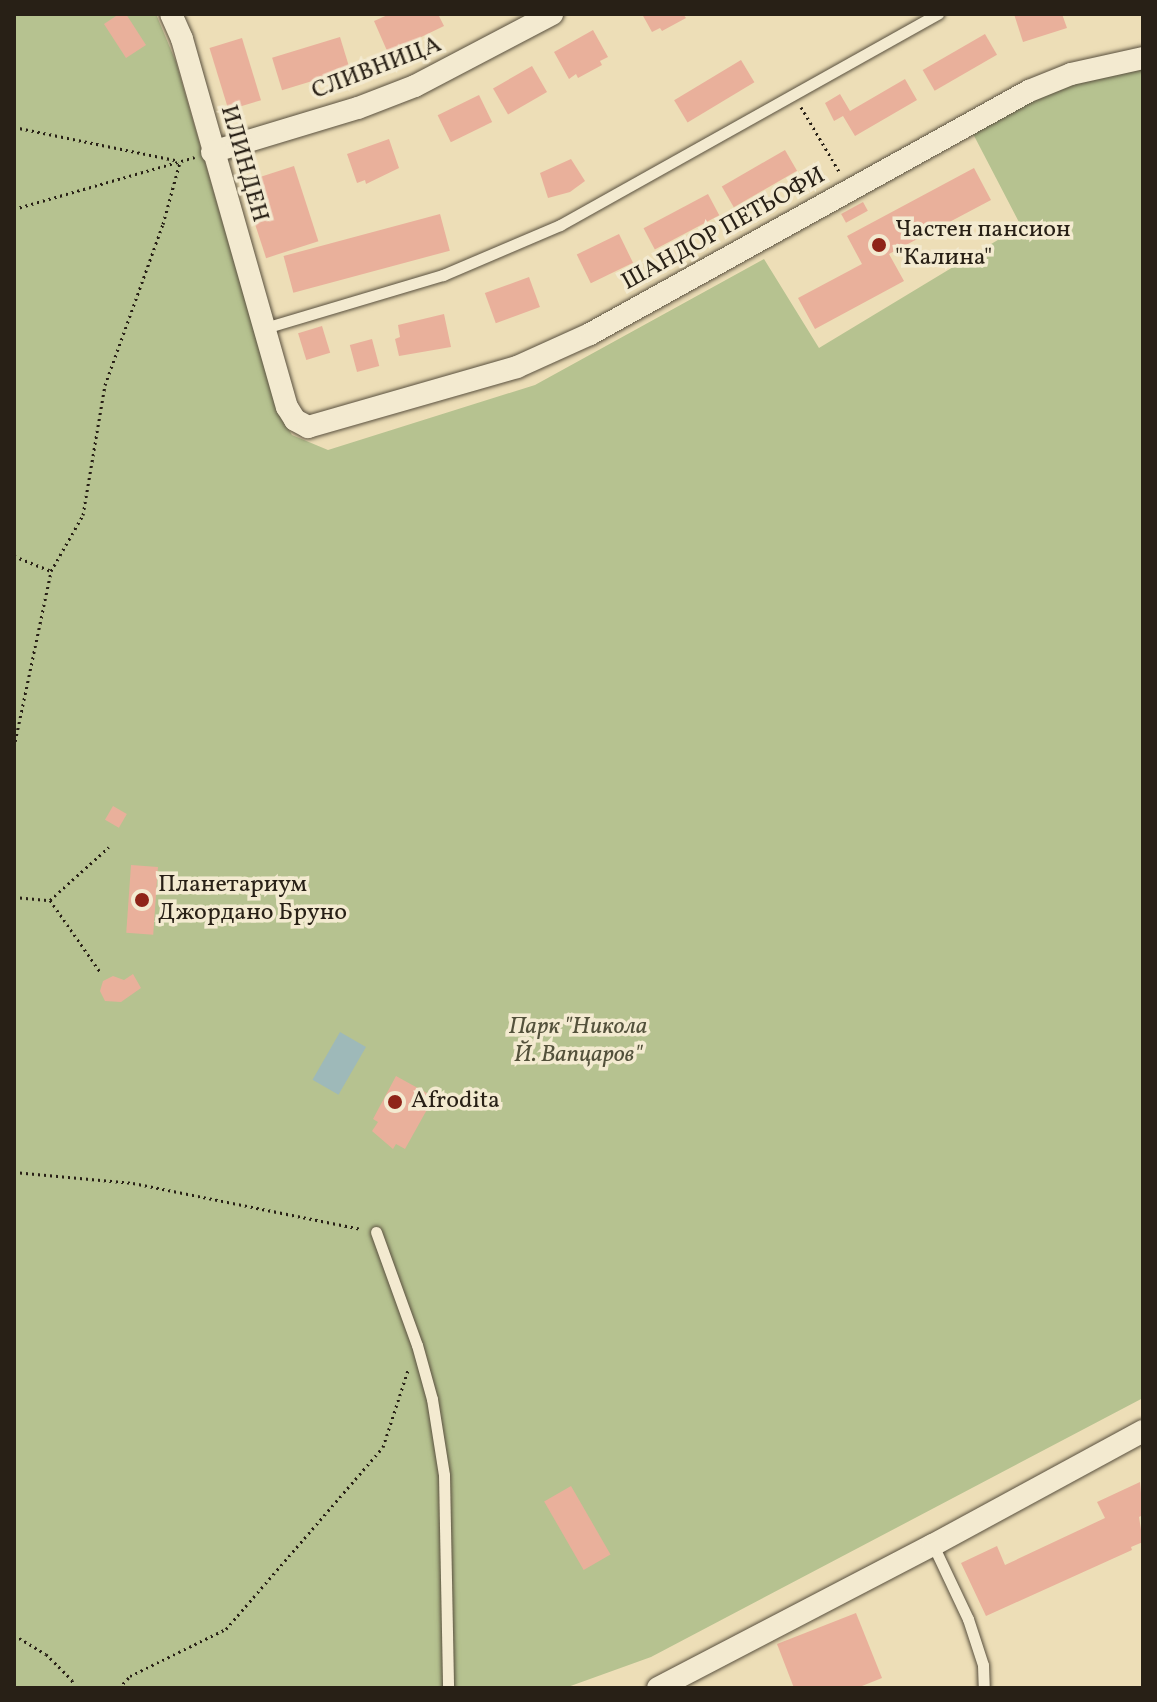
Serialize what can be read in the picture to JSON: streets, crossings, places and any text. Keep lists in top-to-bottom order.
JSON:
{
  "streets": {
    "street": ["СЛИВНИЦА", "ИЛИНДЕН", "ШАНДОР ПЕТЬОФИ"]
  },
  "crossings": [
    ["СЛИВНИЦА", "ИЛИНДЕН"],
    ["ИЛИНДЕН", "ШАНДОР ПЕТЬОФИ"]
  ],
  "parks": ["Парк \"Никола Й. Вапцаров\""],
  "places": ["Частен пансион \"Калина\"", "Планетариум Джордано Бруно", "Afrodita"]
}
